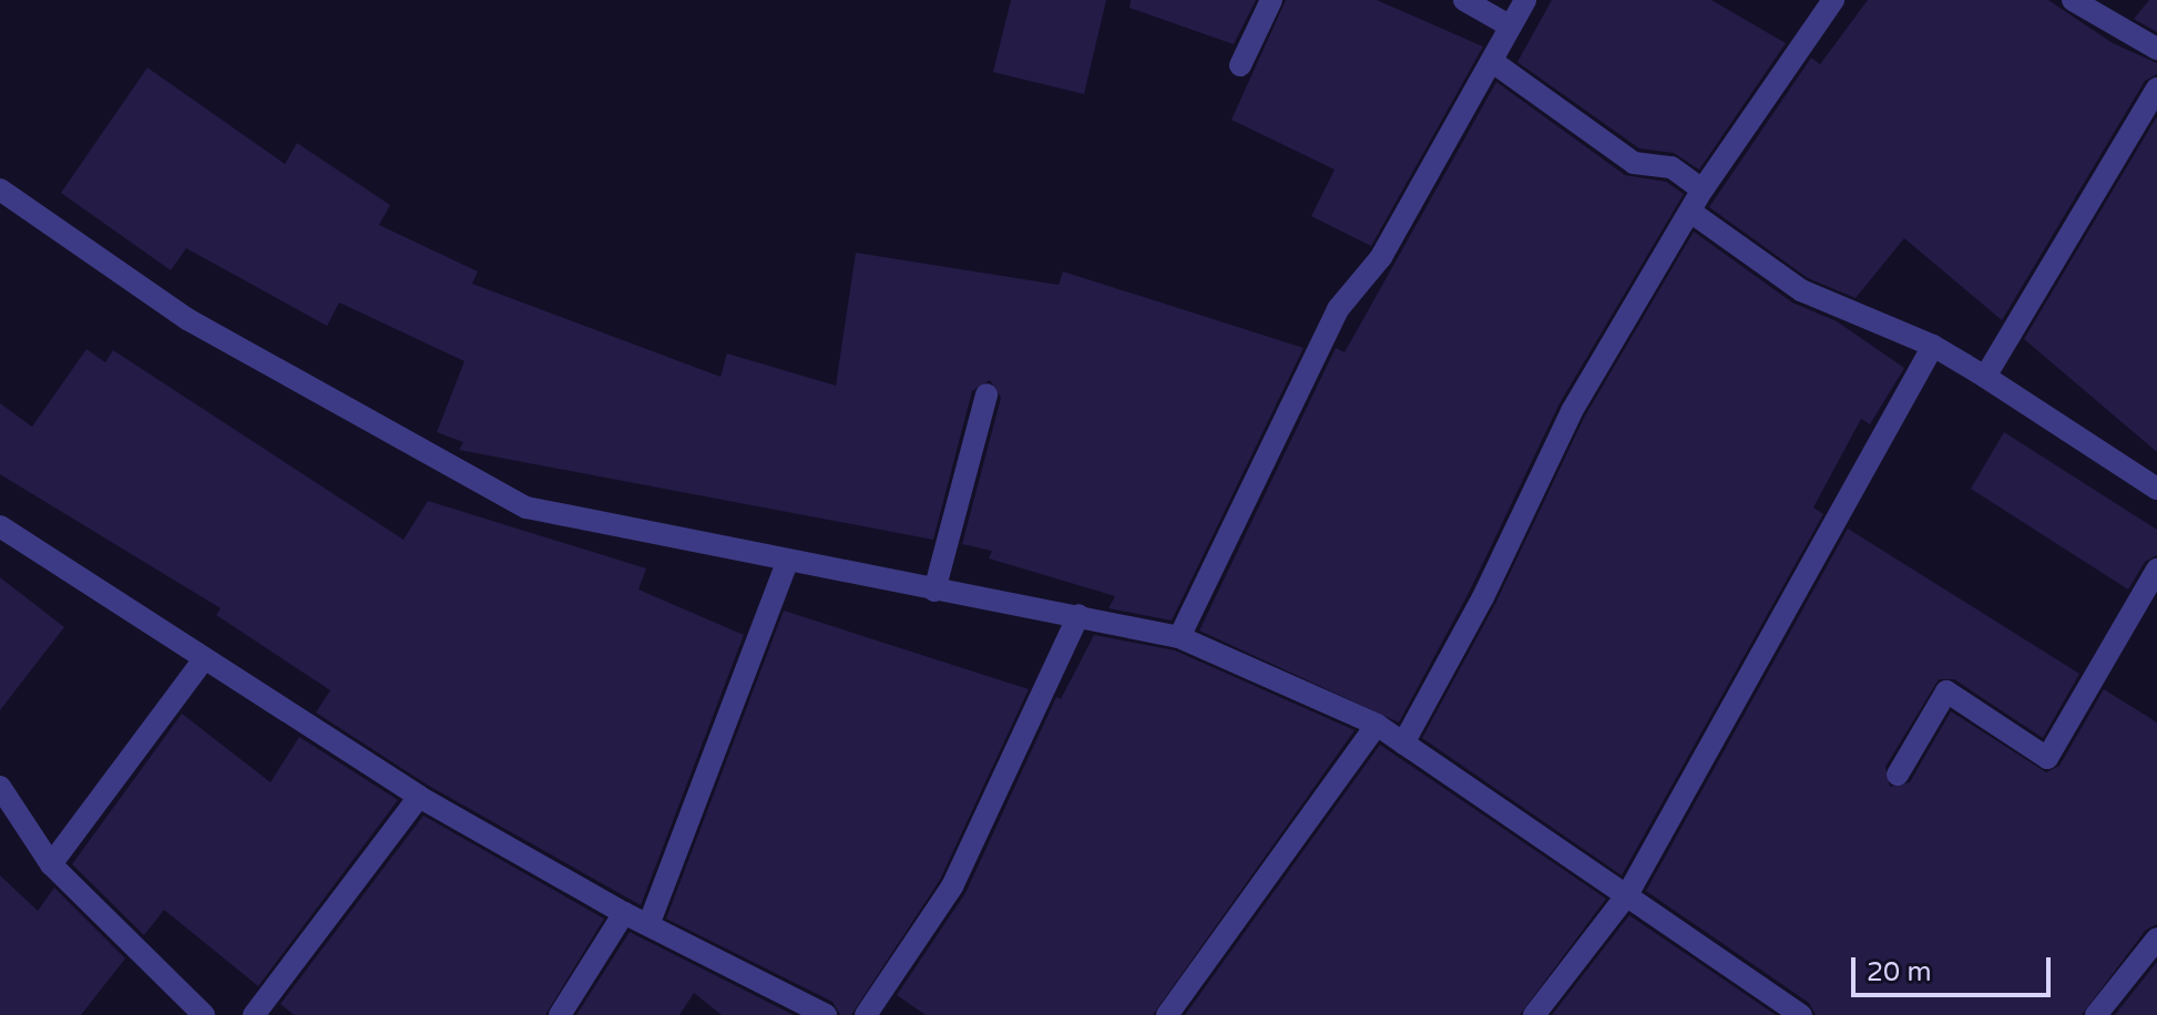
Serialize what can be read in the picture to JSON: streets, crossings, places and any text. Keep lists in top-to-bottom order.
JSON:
{
  "scale_bar": "20 m"
}
